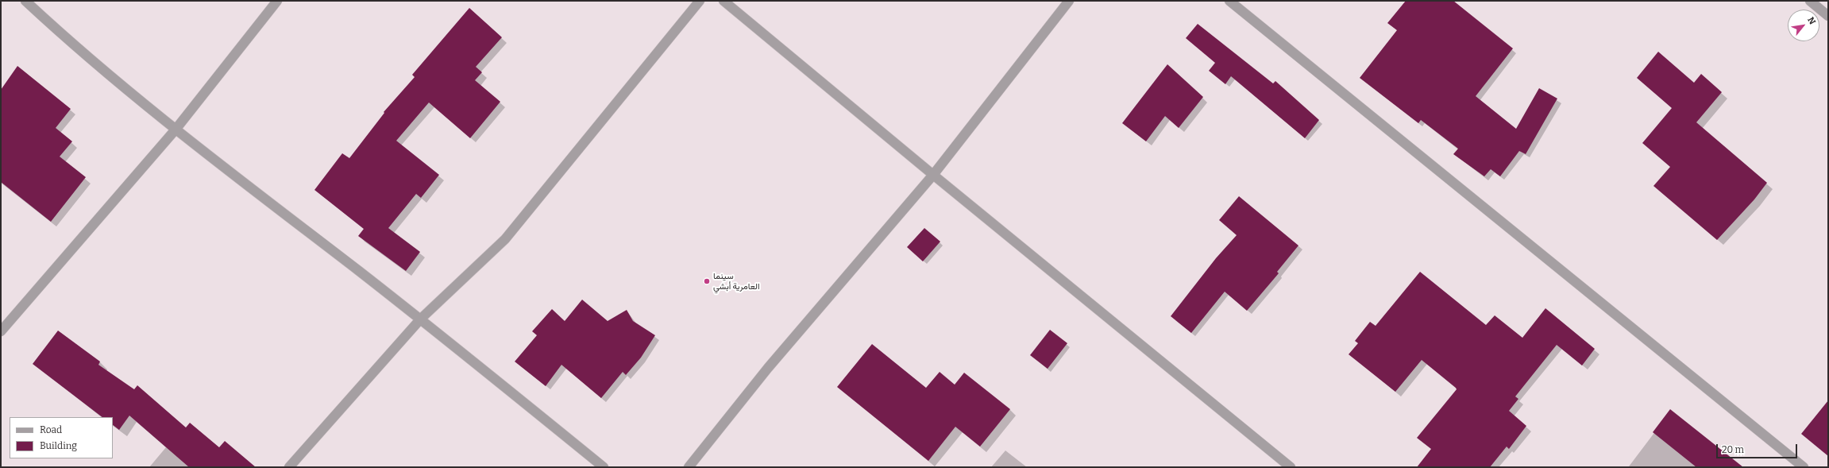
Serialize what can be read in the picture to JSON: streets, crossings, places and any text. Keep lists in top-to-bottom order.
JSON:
{
  "places": ["سينما العامرية أبشي"],
  "legend": ["Road", "Building"],
  "scale_bar": "20 m",
  "north": "top right"
}
